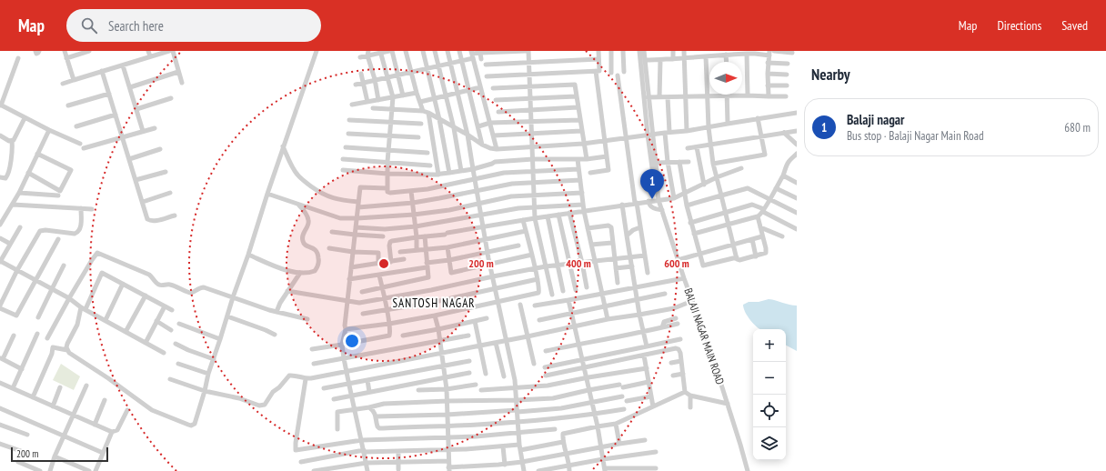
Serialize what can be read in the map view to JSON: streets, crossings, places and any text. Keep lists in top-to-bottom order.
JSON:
{
  "streets": {
    "street": ["BALAJI NAGAR MAIN ROAD"]
  },
  "districts": ["SANTOSH NAGAR"],
  "scale_bar": "200 m",
  "north": "right",
  "page": {
    "header": "Map",
    "search": "Search here",
    "nav": ["Map", "Directions", "Saved"],
    "heading": "Nearby",
    "list": [
      {
        "mark": "1",
        "name": "Balaji nagar",
        "note": "Bus stop · Balaji Nagar Main Road",
        "value": "680 m"
      }
    ],
    "pins": "1",
    "map_buttons": ["+", "−"],
    "scale": "200 m"
  },
  "rings": ["200 m", "400 m", "600 m"]
}
